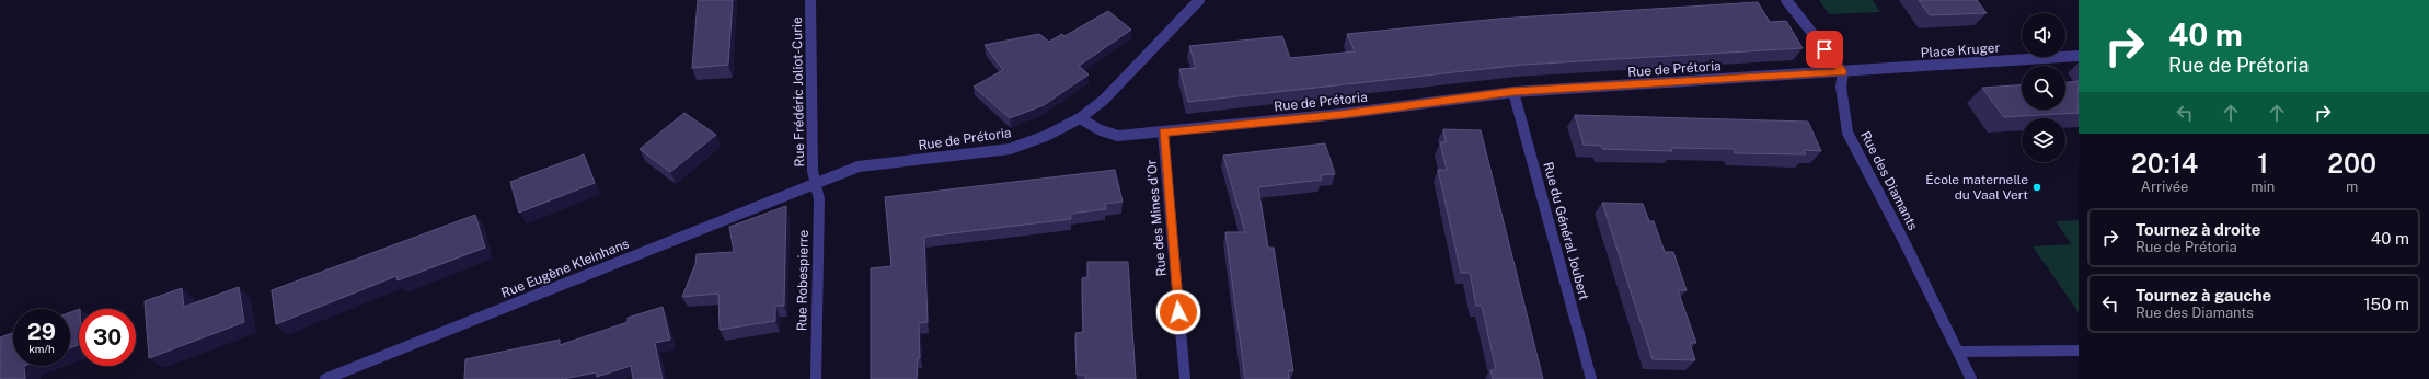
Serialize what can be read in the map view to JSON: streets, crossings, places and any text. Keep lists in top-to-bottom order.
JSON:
{
  "streets": {
    "street": [
      "Place Kruger",
      "Rue de Prétoria",
      "Rue Frédéric Joliot-Curie",
      "Rue des Diamants",
      "Rue des Mines d'Or",
      "Rue du Général Joubert",
      "Rue Eugène Kleinhans",
      "Rue Robespierre"
    ]
  },
  "crossings": [
    ["Place Kruger", "Rue de Prétoria"],
    ["Place Kruger", "Rue des Diamants"],
    ["Rue de Prétoria", "Rue Frédéric Joliot-Curie"],
    ["Rue de Prétoria", "Rue des Diamants"],
    ["Rue de Prétoria", "Rue des Mines d'Or"],
    ["Rue de Prétoria", "Rue du Général Joubert"],
    ["Rue de Prétoria", "Rue Eugène Kleinhans"],
    ["Rue de Prétoria", "Rue Robespierre"],
    ["Rue Frédéric Joliot-Curie", "Rue Eugène Kleinhans"],
    ["Rue Frédéric Joliot-Curie", "Rue Robespierre"],
    ["Rue Eugène Kleinhans", "Rue Robespierre"]
  ],
  "places": ["École maternelle du Vaal Vert"],
  "page": {
    "turn": ["40 m", "Rue de Prétoria"],
    "eta": [
      "20:14",
      "Arrivée",
      "1",
      "min",
      "200",
      "m"
    ],
    "list": [
      {
        "name": "Tournez à droite",
        "note": "Rue de Prétoria",
        "value": "40 m"
      },
      {
        "name": "Tournez à gauche",
        "note": "Rue des Diamants",
        "value": "150 m"
      }
    ],
    "speed": "29 km/h",
    "limit": "30"
  }
}
